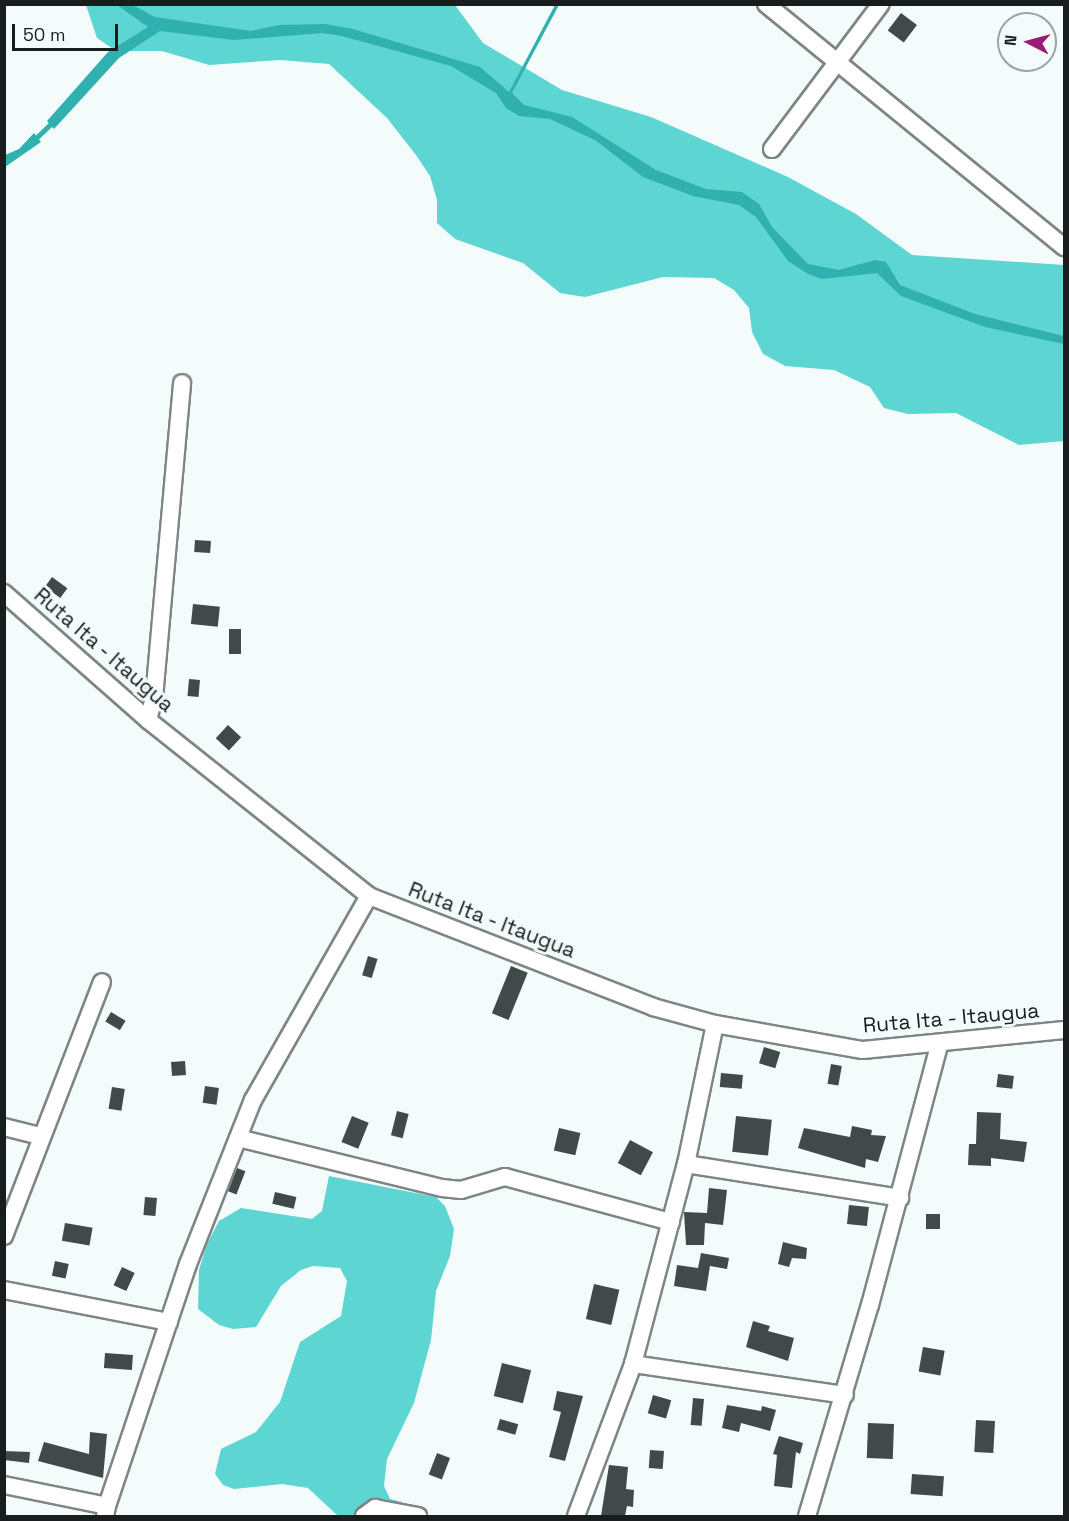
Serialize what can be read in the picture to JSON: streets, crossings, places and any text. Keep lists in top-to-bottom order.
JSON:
{
  "streets": {
    "street": ["Ruta Ita - Itaugua"]
  },
  "scale_bar": "50 m",
  "north": "left"
}
